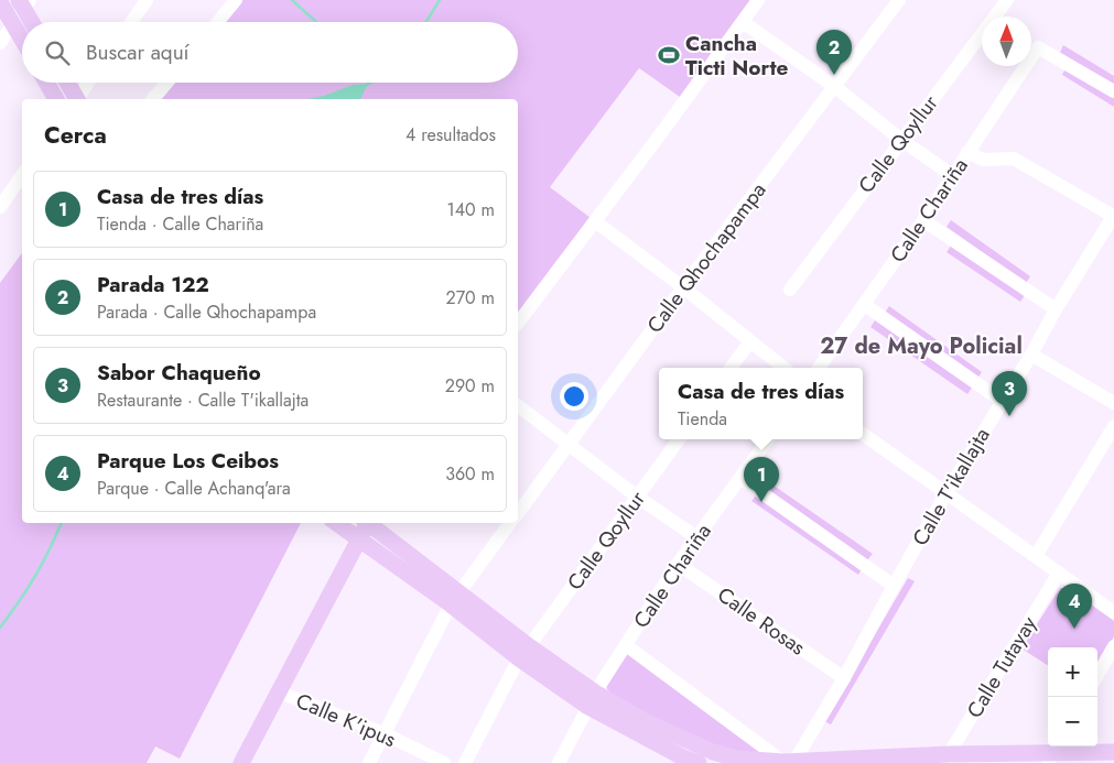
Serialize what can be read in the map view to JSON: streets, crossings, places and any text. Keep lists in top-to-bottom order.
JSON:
{
  "streets": {
    "street": [
      "Calle Qoyllur",
      "Calle Chariña",
      "Calle Qhochapampa",
      "Calle T'ikallajta",
      "Calle Rosas",
      "Calle Tutayay",
      "Calle K'ipus"
    ]
  },
  "crossings": [
    ["Calle Chariña", "Calle Rosas"],
    ["Calle T'ikallajta", "Calle Rosas"]
  ],
  "districts": ["27 de Mayo Policial"],
  "places": {
    "sports": ["Cancha Ticti Norte"]
  },
  "north": "top",
  "page": {
    "search": "Buscar aquí",
    "pins": [
      "2",
      "3",
      "1",
      "4"
    ],
    "heading": ["Cerca", "4 resultados"],
    "list": [
      {
        "mark": "1",
        "name": "Casa de tres días",
        "note": "Tienda · Calle Chariña",
        "value": "140 m"
      },
      {
        "mark": "2",
        "name": "Parada 122",
        "note": "Parada · Calle Qhochapampa",
        "value": "270 m"
      },
      {
        "mark": "3",
        "name": "Sabor Chaqueño",
        "note": "Restaurante · Calle T'ikallajta",
        "value": "290 m"
      },
      {
        "mark": "4",
        "name": "Parque Los Ceibos",
        "note": "Parque · Calle Achanq'ara",
        "value": "360 m"
      }
    ],
    "popup": ["Casa de tres días", "Tienda"],
    "map_buttons": ["+", "−"]
  }
}
